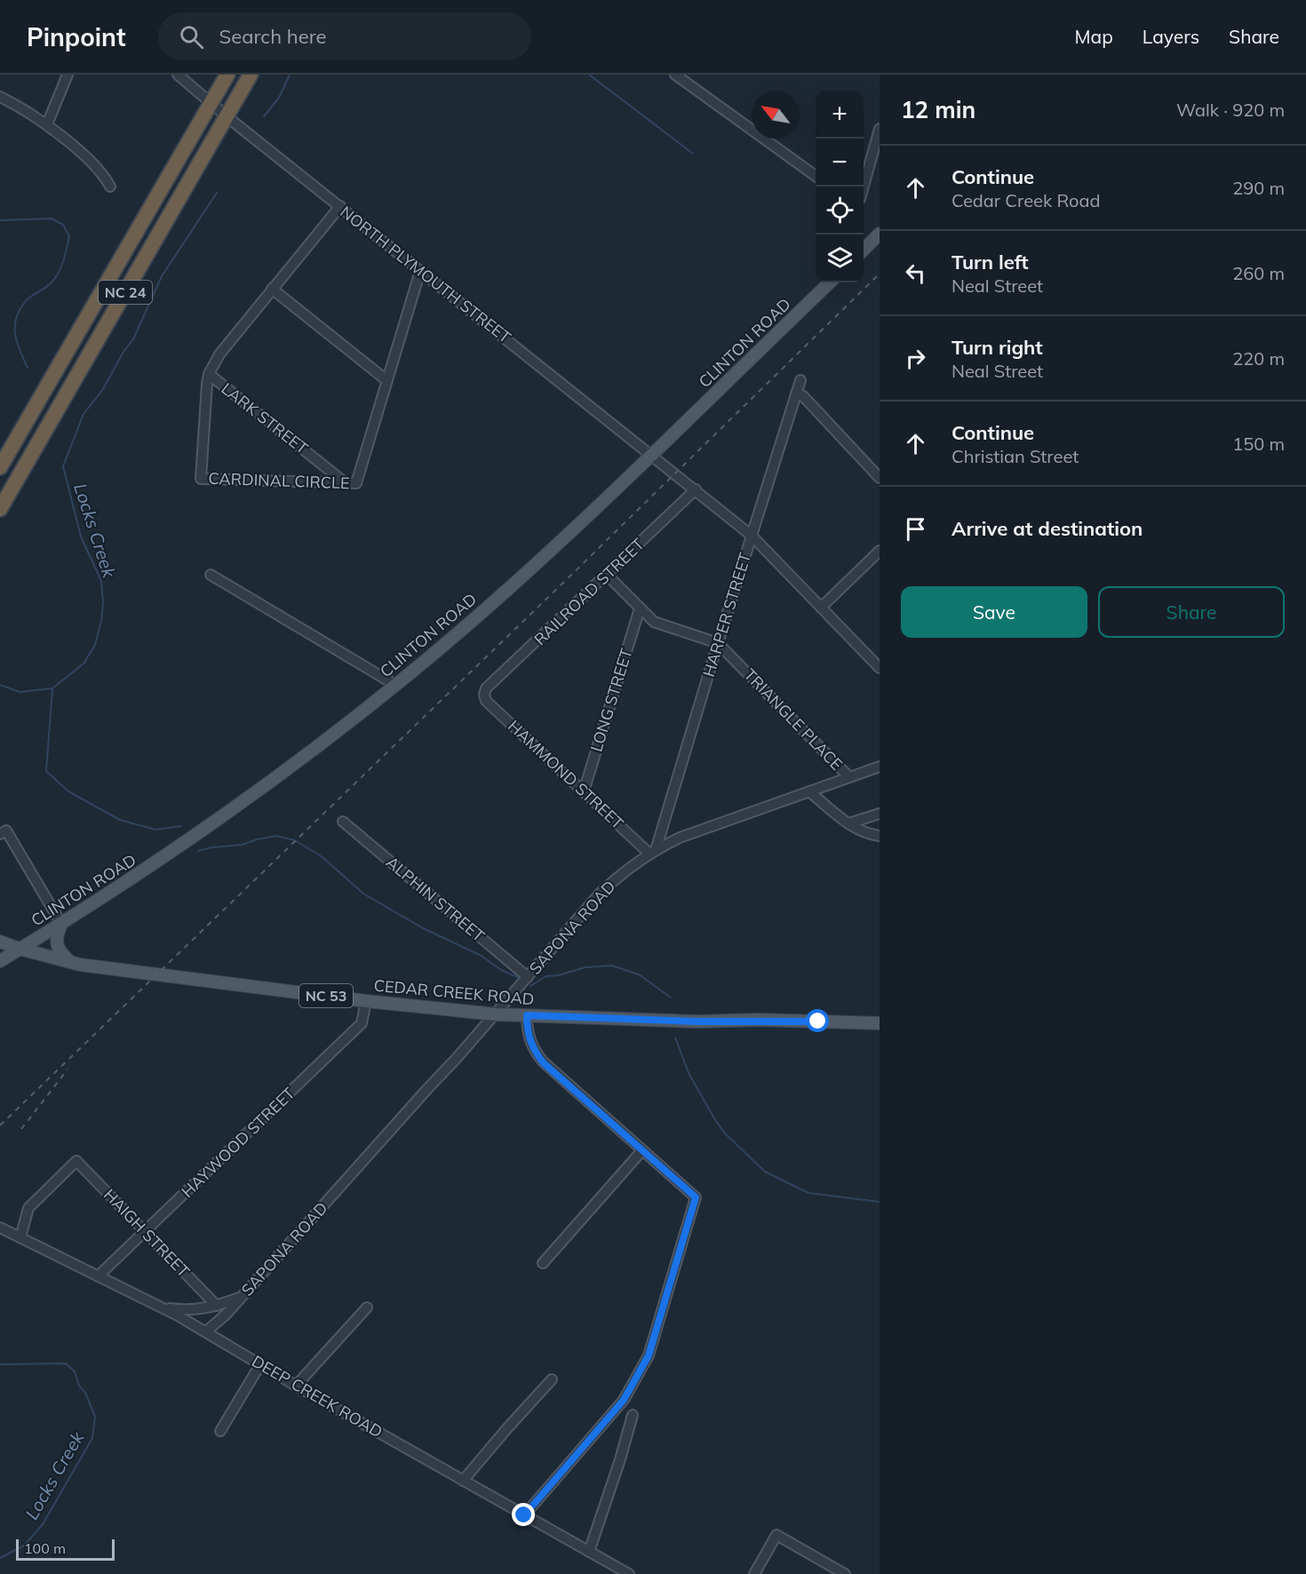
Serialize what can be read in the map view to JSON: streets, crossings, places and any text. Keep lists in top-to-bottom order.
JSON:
{
  "streets": {
    "highway": ["NC 24"],
    "main road": ["CLINTON ROAD", "CEDAR CREEK ROAD", "NC 53"],
    "street": [
      "NORTH PLYMOUTH STREET",
      "LARK STREET",
      "CARDINAL CIRCLE",
      "RAILROAD STREET",
      "HARPER STREET",
      "LONG STREET",
      "TRIANGLE PLACE",
      "HAMMOND STREET",
      "ALPHIN STREET",
      "SAPONA ROAD",
      "HAYWOOD STREET",
      "HAIGH STREET",
      "DEEP CREEK ROAD"
    ]
  },
  "crossings": [
    ["NORTH PLYMOUTH STREET", "NC 24"],
    ["NORTH PLYMOUTH STREET", "CLINTON ROAD"],
    ["NORTH PLYMOUTH STREET", "CARDINAL CIRCLE"],
    ["NORTH PLYMOUTH STREET", "RAILROAD STREET"],
    ["NORTH PLYMOUTH STREET", "HARPER STREET"],
    ["CLINTON ROAD", "CEDAR CREEK ROAD"],
    ["LARK STREET", "CARDINAL CIRCLE"],
    ["RAILROAD STREET", "TRIANGLE PLACE"],
    ["RAILROAD STREET", "HAMMOND STREET"],
    ["HARPER STREET", "TRIANGLE PLACE"],
    ["HARPER STREET", "HAMMOND STREET"],
    ["HARPER STREET", "SAPONA ROAD"],
    ["LONG STREET", "TRIANGLE PLACE"],
    ["LONG STREET", "HAMMOND STREET"],
    ["TRIANGLE PLACE", "SAPONA ROAD"],
    ["HAMMOND STREET", "SAPONA ROAD"],
    ["ALPHIN STREET", "SAPONA ROAD"],
    ["SAPONA ROAD", "CEDAR CREEK ROAD"],
    ["SAPONA ROAD", "DEEP CREEK ROAD"],
    ["CEDAR CREEK ROAD", "HAYWOOD STREET"],
    ["HAYWOOD STREET", "HAIGH STREET"],
    ["HAYWOOD STREET", "DEEP CREEK ROAD"],
    ["HAIGH STREET", "DEEP CREEK ROAD"]
  ],
  "water": ["Locks Creek"],
  "scale_bar": "100 m",
  "north": "top left",
  "page": {
    "header": "Pinpoint",
    "search": "Search here",
    "nav": ["Map", "Layers", "Share"],
    "heading": ["12 min", "Walk · 920 m"],
    "map_buttons": ["+", "−"],
    "list": [
      ["Continue", "Cedar Creek Road", "290 m"],
      ["Turn left", "Neal Street", "260 m"],
      ["Turn right", "Neal Street", "220 m"],
      ["Continue", "Christian Street", "150 m"],
      "Arrive at destination"
    ],
    "buttons": ["Save", "Share"],
    "scale": "100 m"
  }
}
